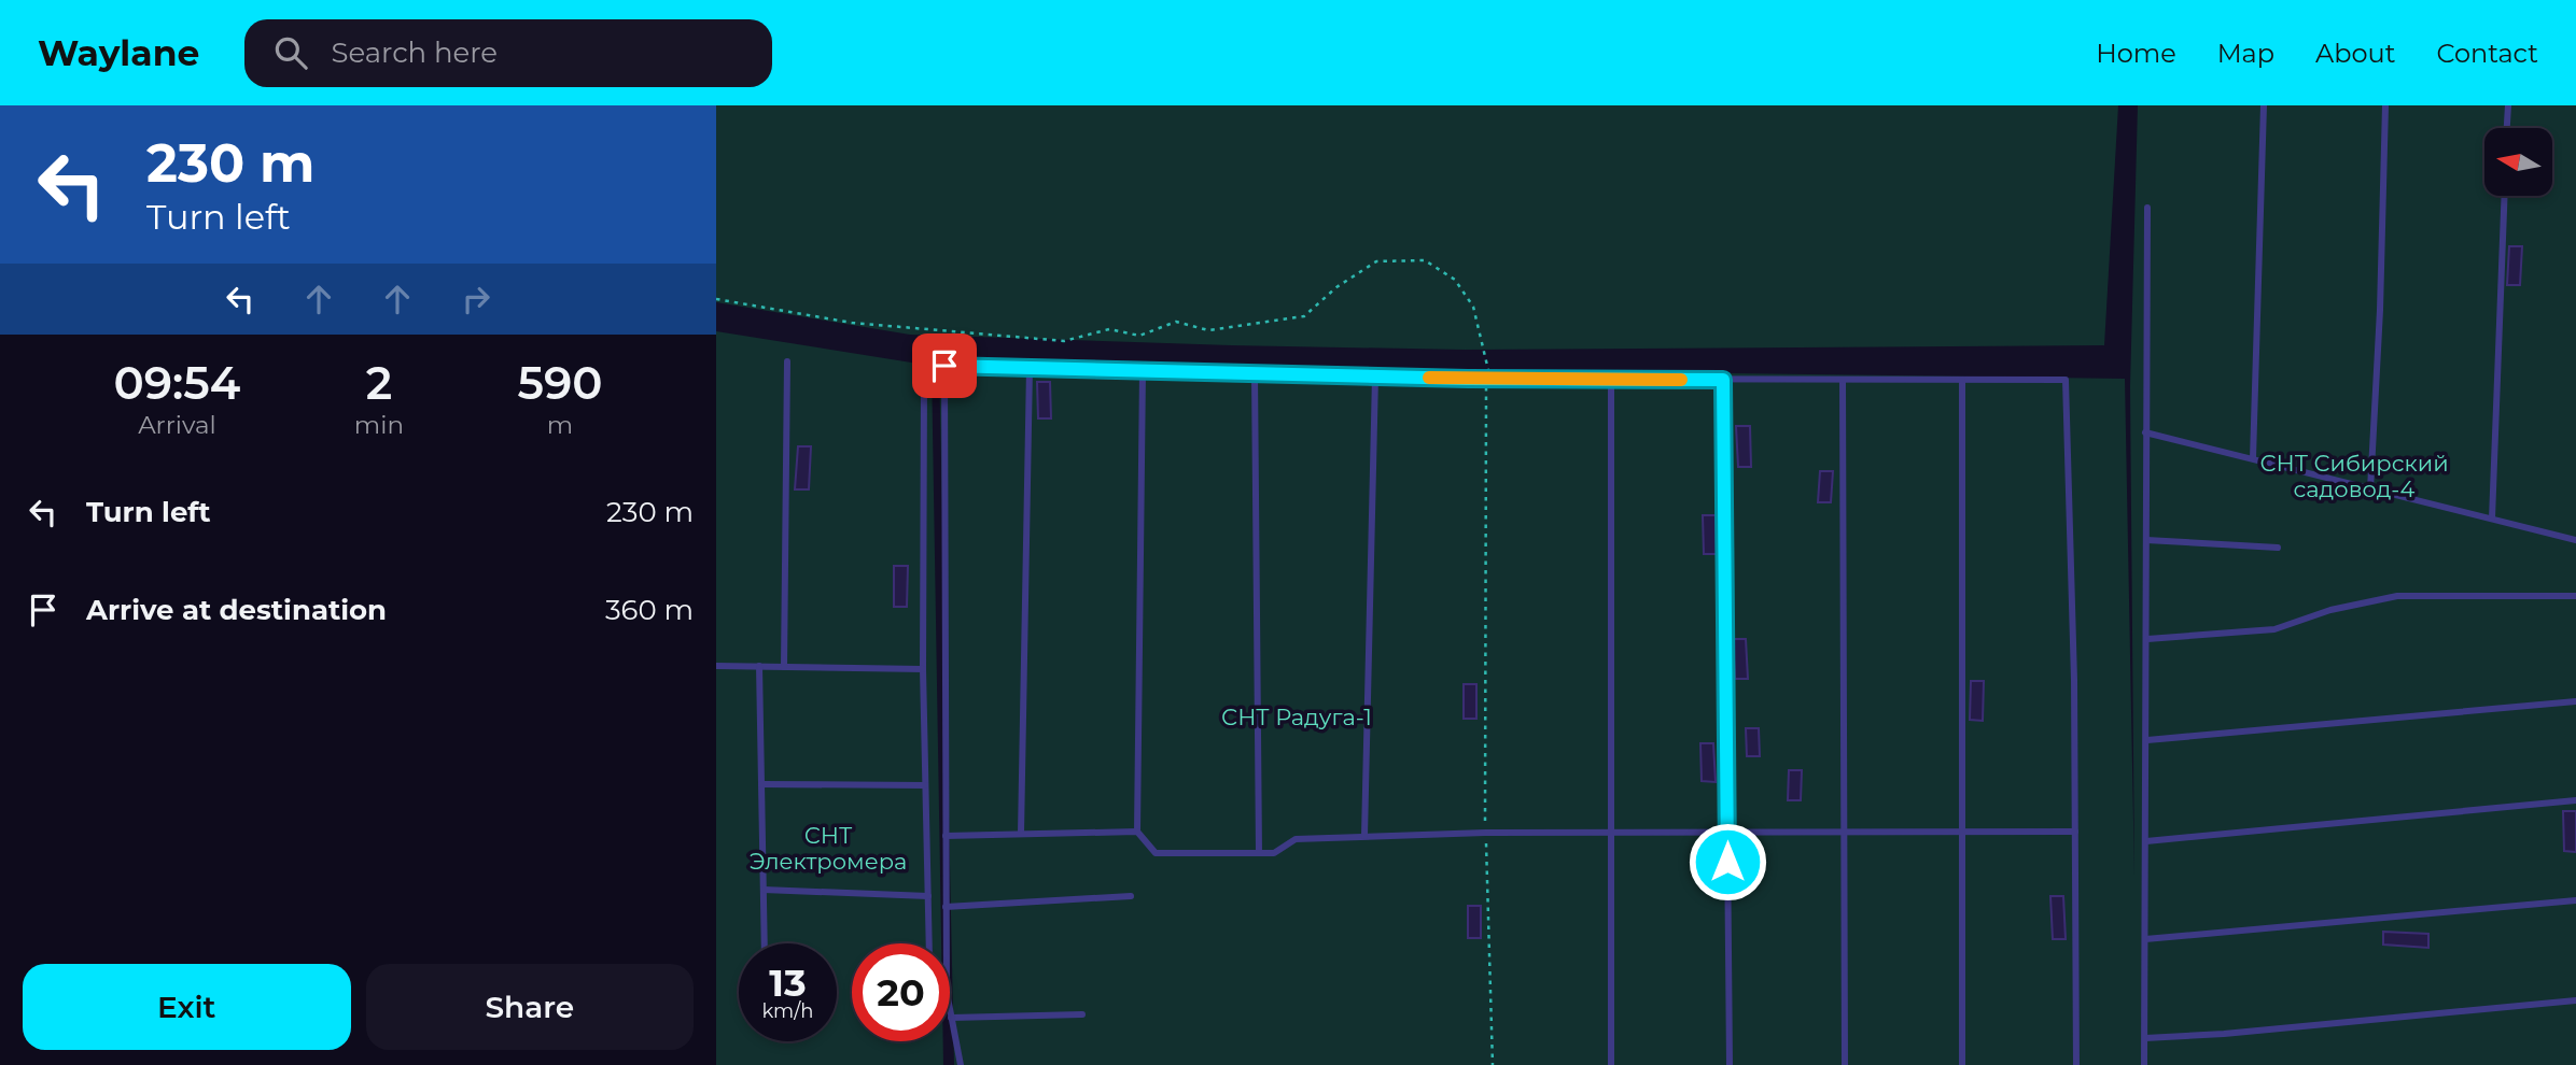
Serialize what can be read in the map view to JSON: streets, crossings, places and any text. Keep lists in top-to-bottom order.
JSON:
{
  "parks": ["СНТ Сибирский садовод-4", "СНТ Радуга-1", "СНТ Электромера"],
  "north": "left",
  "page": {
    "header": "Waylane",
    "search": "Search here",
    "nav": [
      "Home",
      "Map",
      "About",
      "Contact"
    ],
    "turn": ["230 m", "Turn left"],
    "eta": [
      "09:54",
      "Arrival",
      "2",
      "min",
      "590",
      "m"
    ],
    "list": [
      {
        "name": "Turn left",
        "value": "230 m"
      },
      {
        "name": "Arrive at destination",
        "value": "360 m"
      }
    ],
    "speed": "13 km/h",
    "limit": "20",
    "buttons": ["Exit", "Share"]
  }
}
